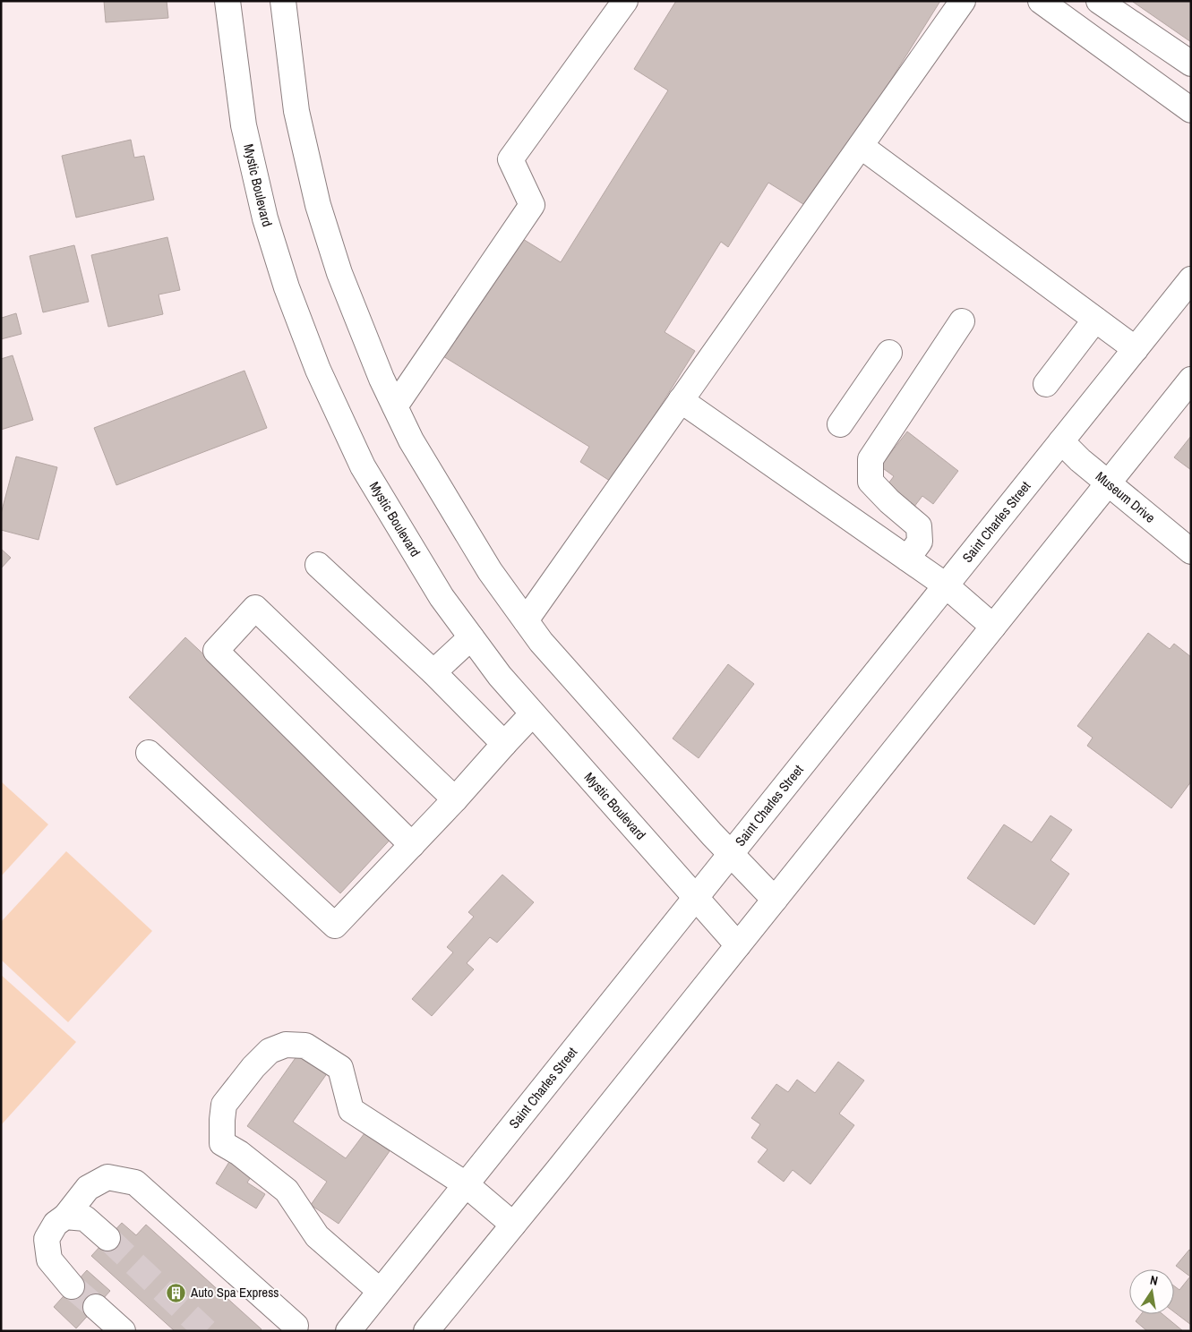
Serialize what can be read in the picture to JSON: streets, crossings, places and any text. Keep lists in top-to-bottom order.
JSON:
{
  "streets": {
    "street": ["Mystic Boulevard", "Museum Drive", "Saint Charles Street"]
  },
  "crossings": [
    ["Mystic Boulevard", "Saint Charles Street"],
    ["Museum Drive", "Saint Charles Street"]
  ],
  "places": {
    "building": ["Auto Spa Express"]
  },
  "north": "top"
}
